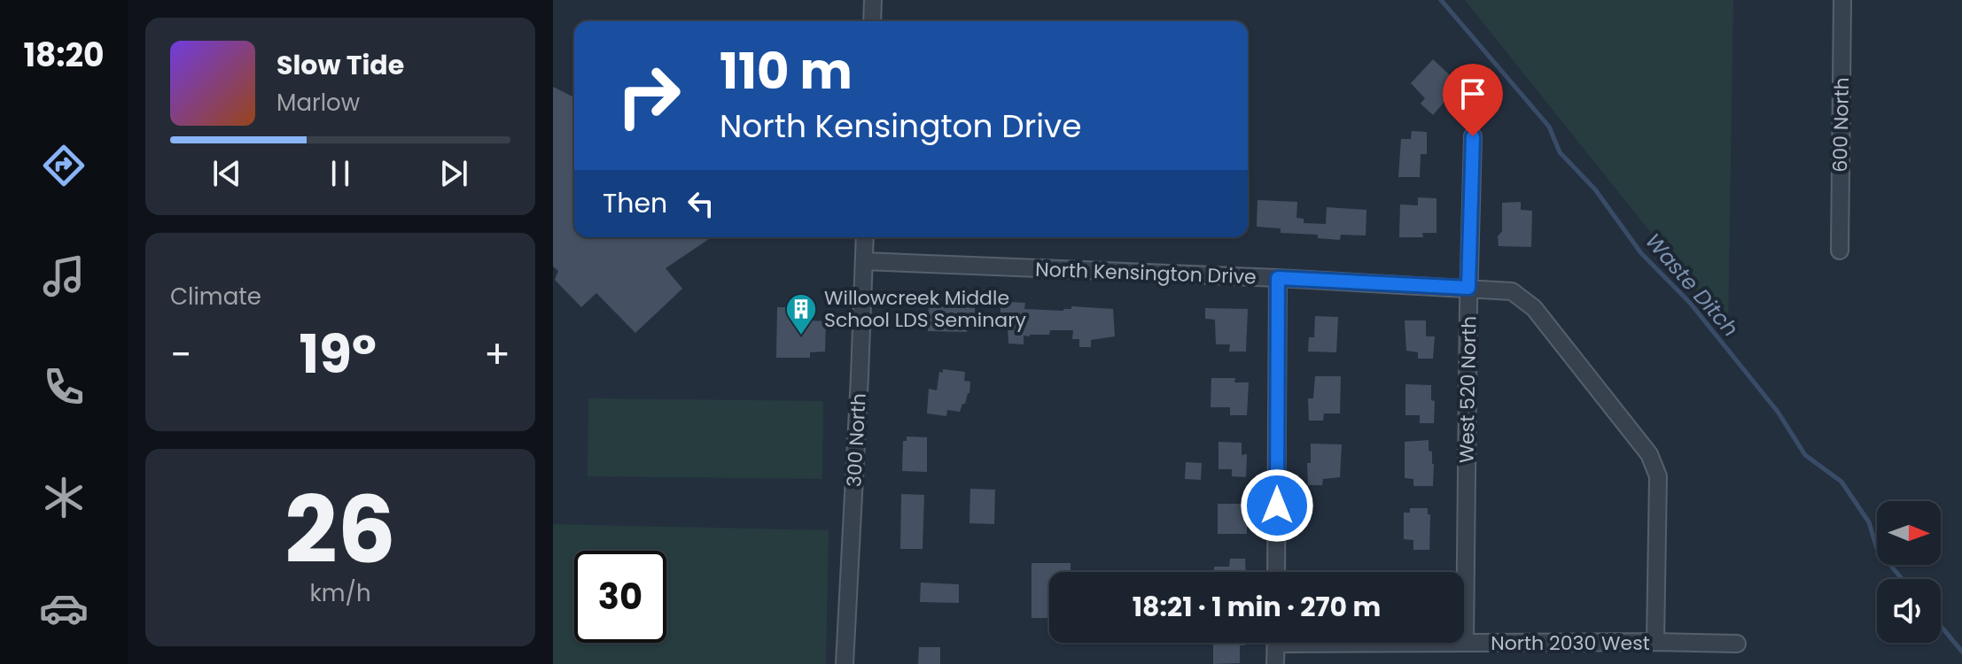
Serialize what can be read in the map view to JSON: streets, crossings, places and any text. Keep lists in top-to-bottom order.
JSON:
{
  "streets": {
    "street": [
      "600 North",
      "North Kensington Drive",
      "West 520 North",
      "300 North",
      "North 2030 West"
    ]
  },
  "crossings": [
    ["North Kensington Drive", "West 520 North"],
    ["North Kensington Drive", "300 North"],
    ["North Kensington Drive", "North 2030 West"],
    ["West 520 North", "North 2030 West"]
  ],
  "water": ["Waste Ditch"],
  "places": {
    "building": ["Willowcreek Middle School LDS Seminary"]
  },
  "north": "right",
  "page": {
    "tabs": "18:20",
    "turn": ["110 m", "North Kensington Drive"],
    "song": ["Slow Tide", "Marlow"],
    "then": "Then",
    "tile": [
      "Climate",
      ["26", "km/h"]
    ],
    "heat": ["−", "19°", "+"],
    "limit": "30",
    "trip": "18:21 · 1 min · 270 m"
  }
}
